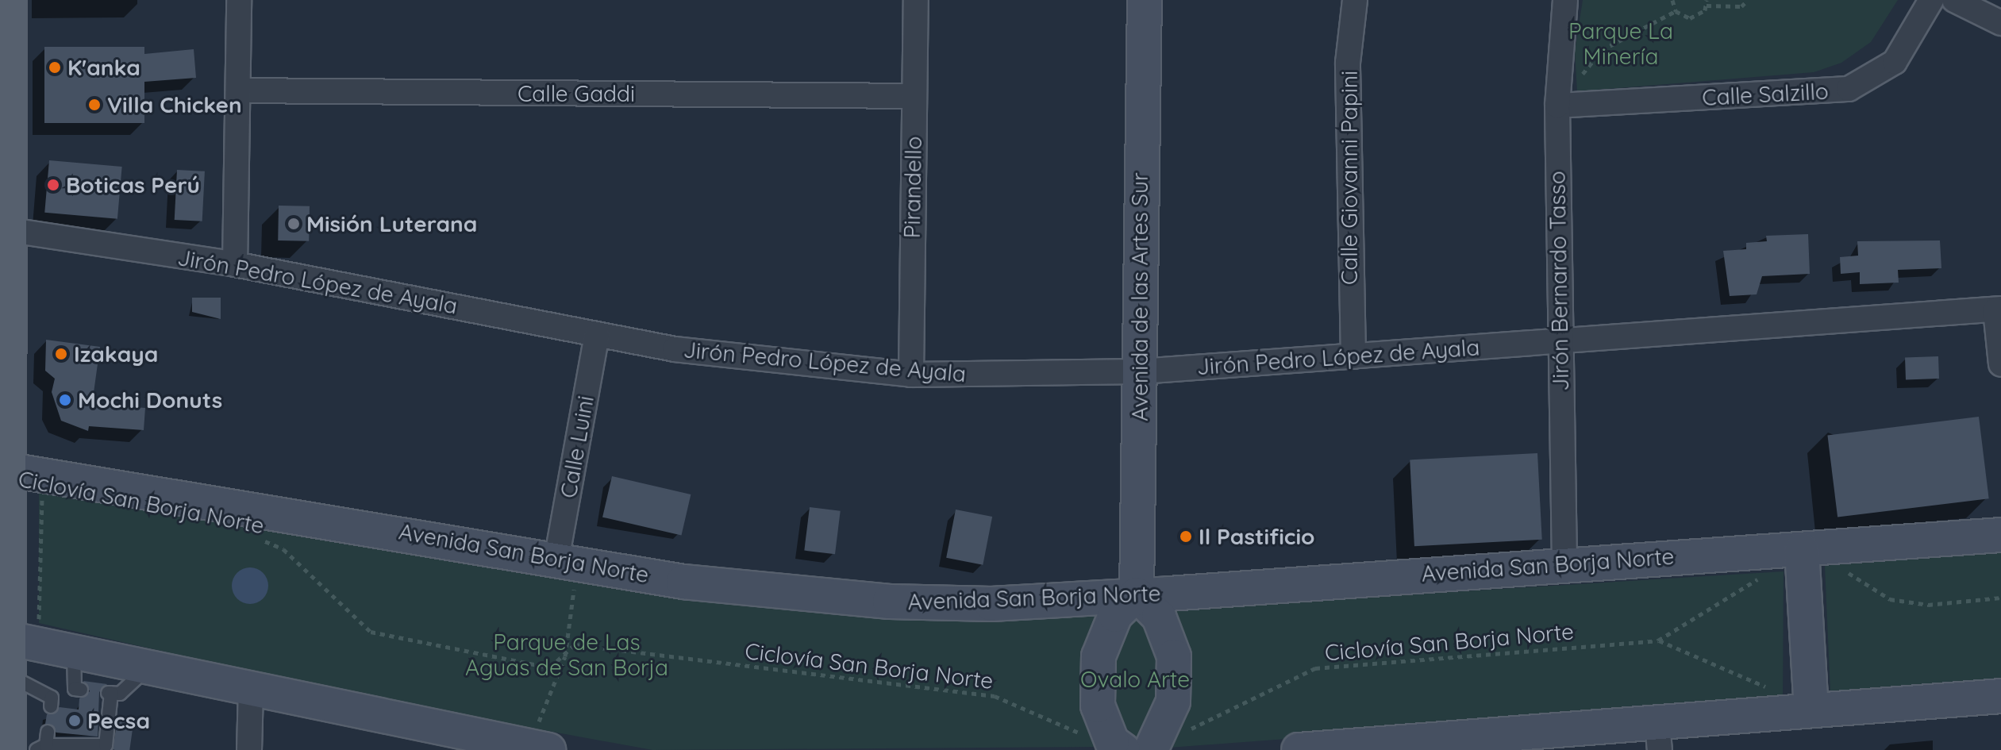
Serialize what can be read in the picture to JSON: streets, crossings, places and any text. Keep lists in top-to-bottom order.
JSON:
{
  "streets": {
    "main road": ["Avenida de las Artes Sur", "Avenida San Borja Norte"],
    "street": [
      "Calle Gaddi",
      "Calle Salzillo",
      "Calle Giovanni Papini",
      "Pirandello",
      "Jirón Bernardo Tasso",
      "Jirón Pedro López de Ayala",
      "Calle Luini"
    ],
    "path": ["Ciclovía San Borja Norte"]
  },
  "crossings": [
    ["Calle Gaddi", "Pirandello"],
    ["Calle Salzillo", "Jirón Bernardo Tasso"],
    ["Calle Giovanni Papini", "Jirón Pedro López de Ayala"],
    ["Pirandello", "Jirón Pedro López de Ayala"],
    ["Jirón Bernardo Tasso", "Jirón Pedro López de Ayala"],
    ["Jirón Bernardo Tasso", "Avenida San Borja Norte"],
    ["Jirón Pedro López de Ayala", "Avenida de las Artes Sur"],
    ["Jirón Pedro López de Ayala", "Calle Luini"],
    ["Avenida de las Artes Sur", "Avenida San Borja Norte"],
    ["Calle Luini", "Avenida San Borja Norte"],
    ["Ciclovía San Borja Norte", "Avenida San Borja Norte"]
  ],
  "parks": ["Parque La Minería", "Parque de Las Aguas de San Borja", "Ovalo Arte"],
  "places": [
    "K'anka",
    "Villa Chicken",
    "Boticas Perú",
    "Misión Luterana",
    "Izakaya",
    "Mochi Donuts",
    "Il Pastificio",
    "Pecsa"
  ]
}
